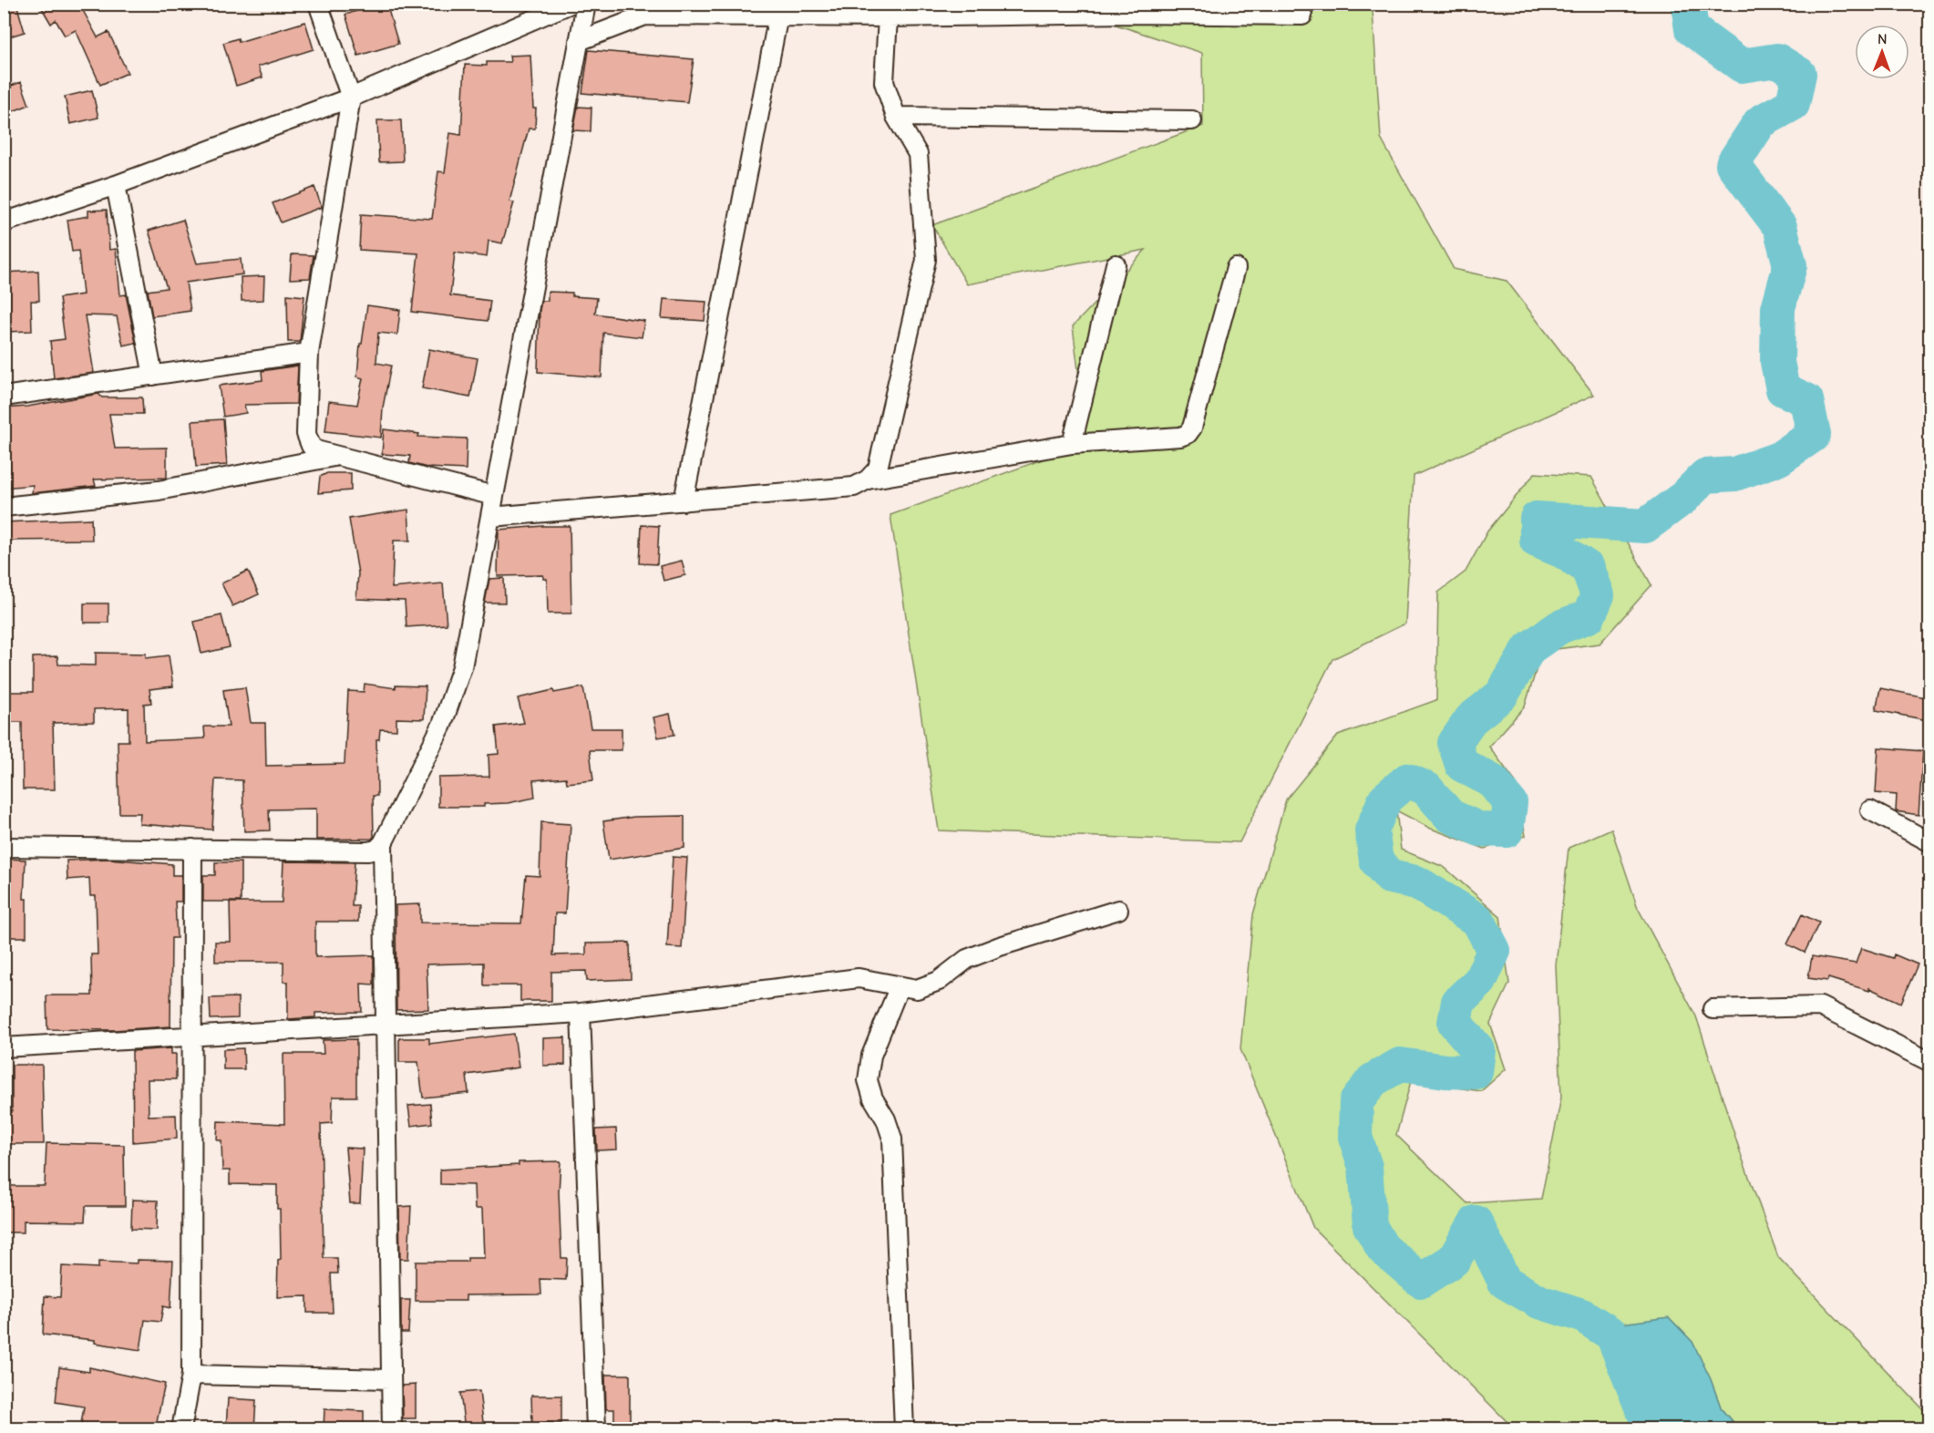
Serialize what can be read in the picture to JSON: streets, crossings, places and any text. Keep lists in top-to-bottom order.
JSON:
{
  "north": "top"
}
